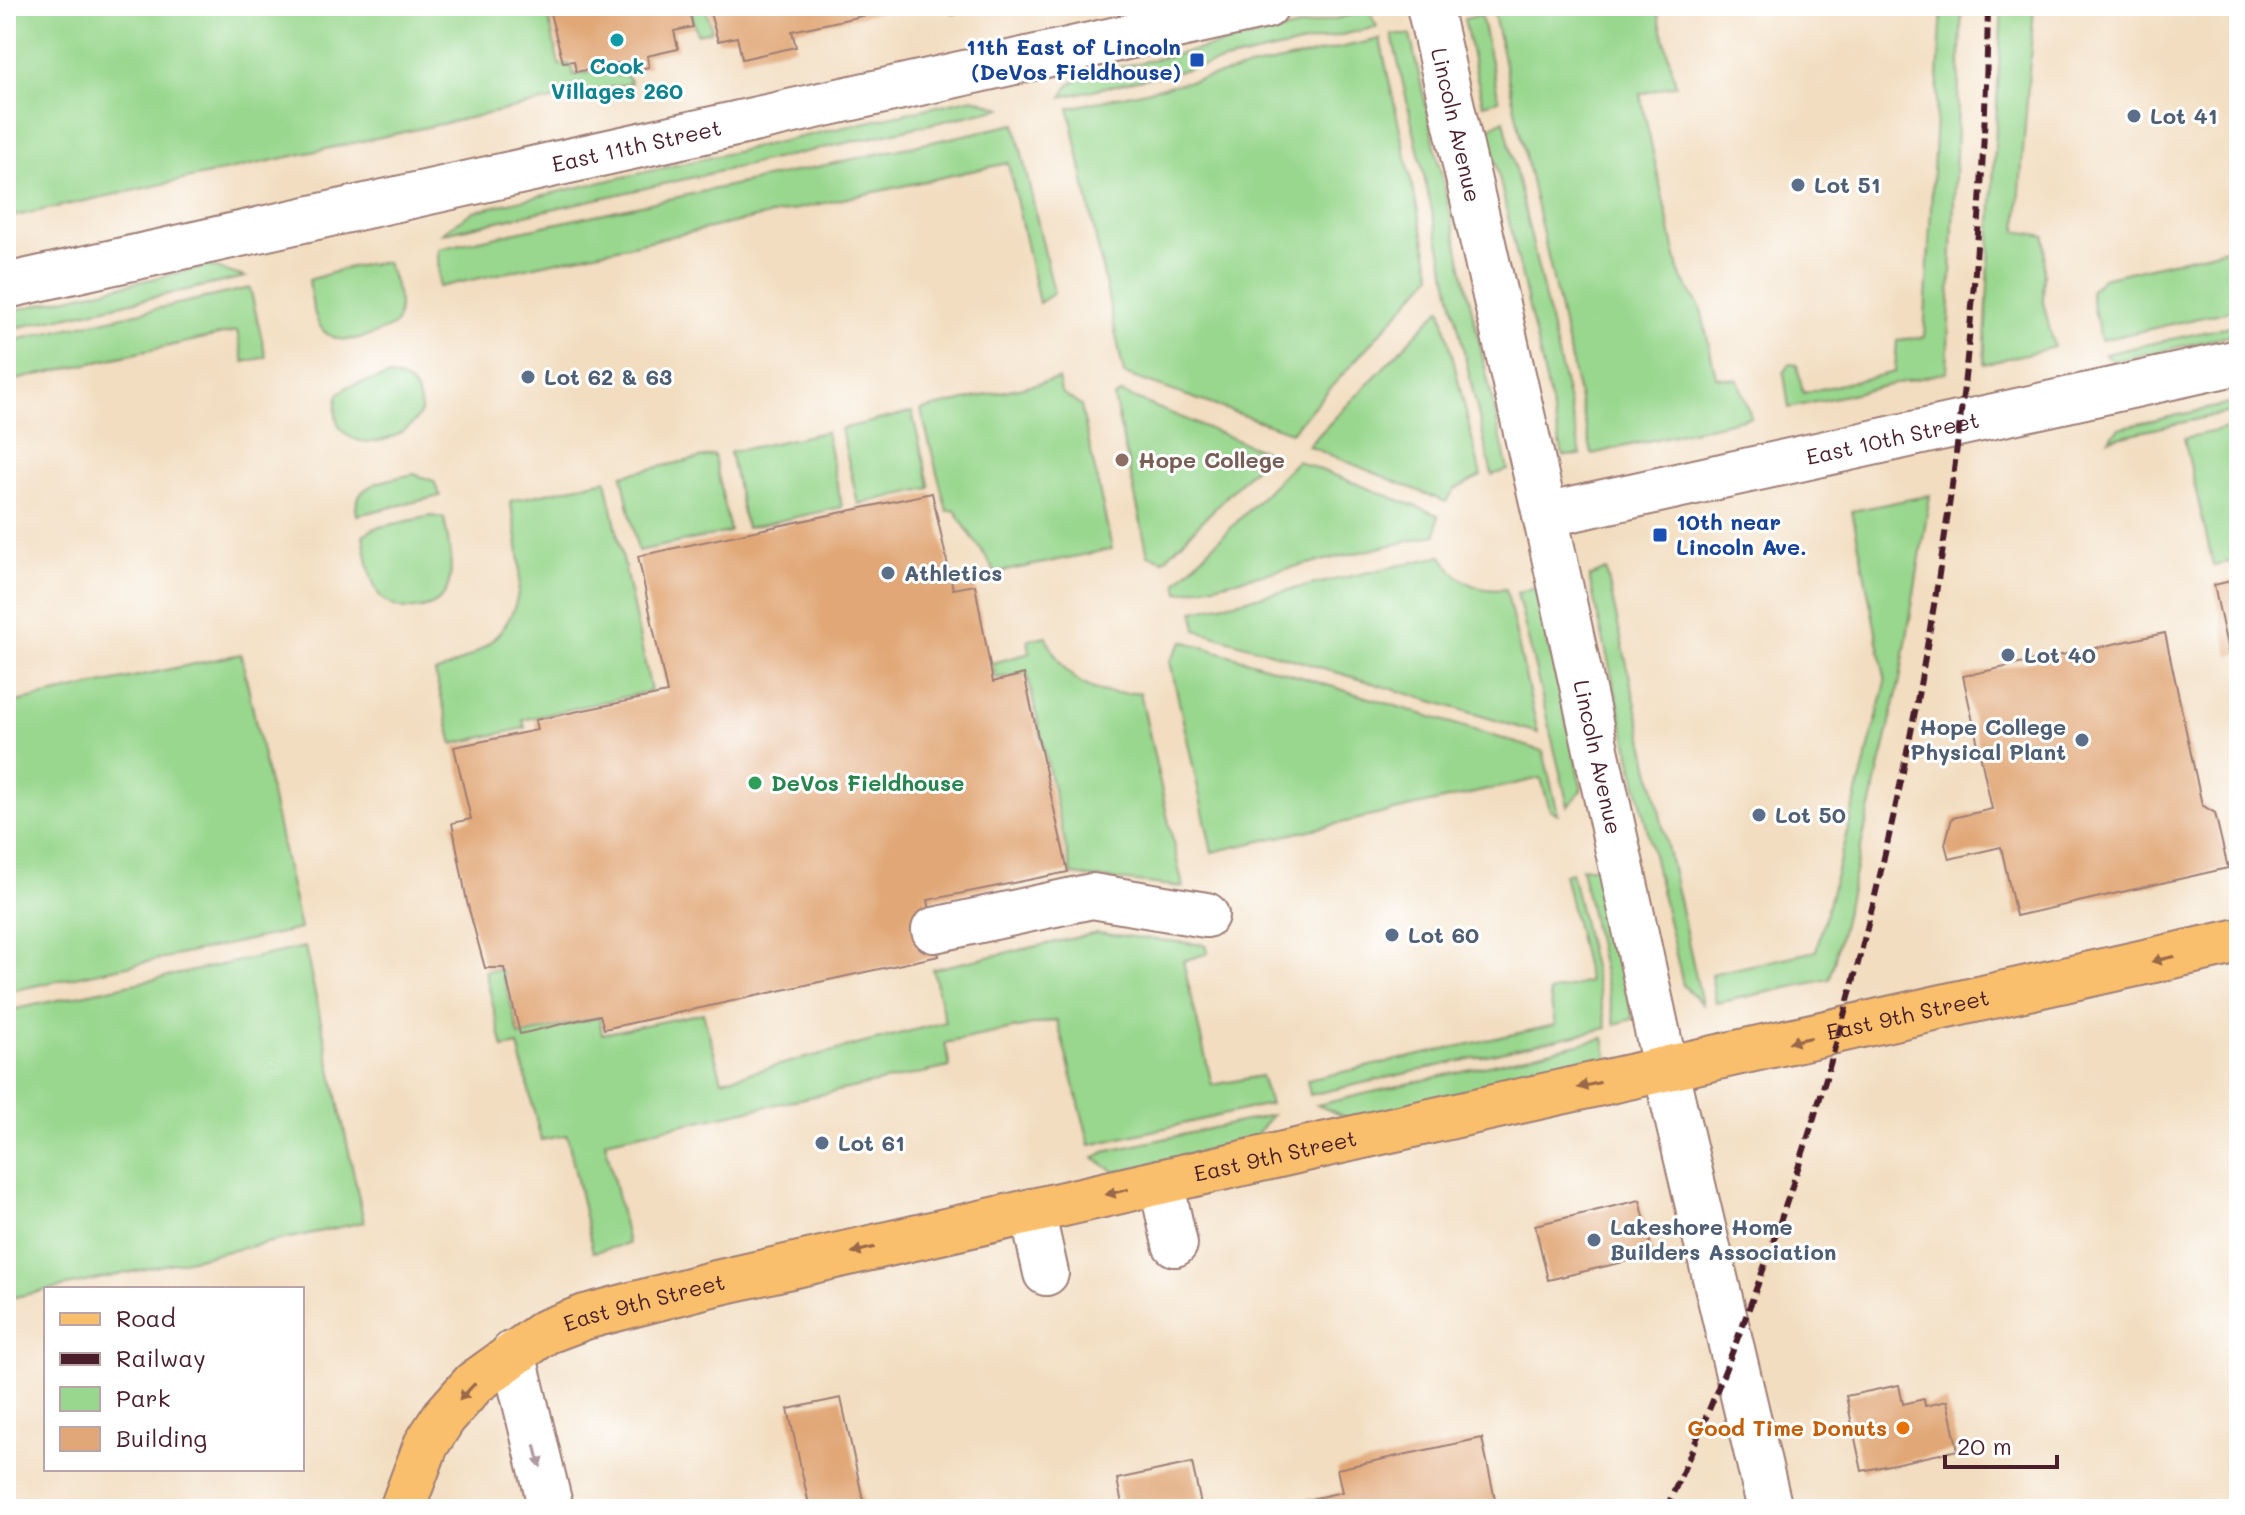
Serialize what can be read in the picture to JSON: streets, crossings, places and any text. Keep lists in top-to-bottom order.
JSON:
{
  "streets": {
    "main road": ["East 9th Street"],
    "street": ["Lincoln Avenue", "East 11th Street", "East 10th Street"]
  },
  "crossings": [
    ["Lincoln Avenue", "East 10th Street"],
    ["Lincoln Avenue", "East 9th Street"]
  ],
  "one_way": ["East 9th Street"],
  "places": {
    "other": [
      "Cook Villages 260",
      "Lot 41",
      "Lot 51",
      "Lot 62 & 63",
      "Hope College",
      "Athletics",
      "Lot 40",
      "Hope College Physical Plant",
      "DeVos Fieldhouse",
      "Lot 50",
      "Lot 60",
      "Lot 61",
      "Lakeshore Home Builders Association",
      "Good Time Donuts"
    ],
    "transit": ["11th East of Lincoln (DeVos Fieldhouse)", "10th near Lincoln Ave."]
  },
  "legend": [
    "Road",
    "Railway",
    "Park",
    "Building"
  ],
  "scale_bar": "20 m"
}
